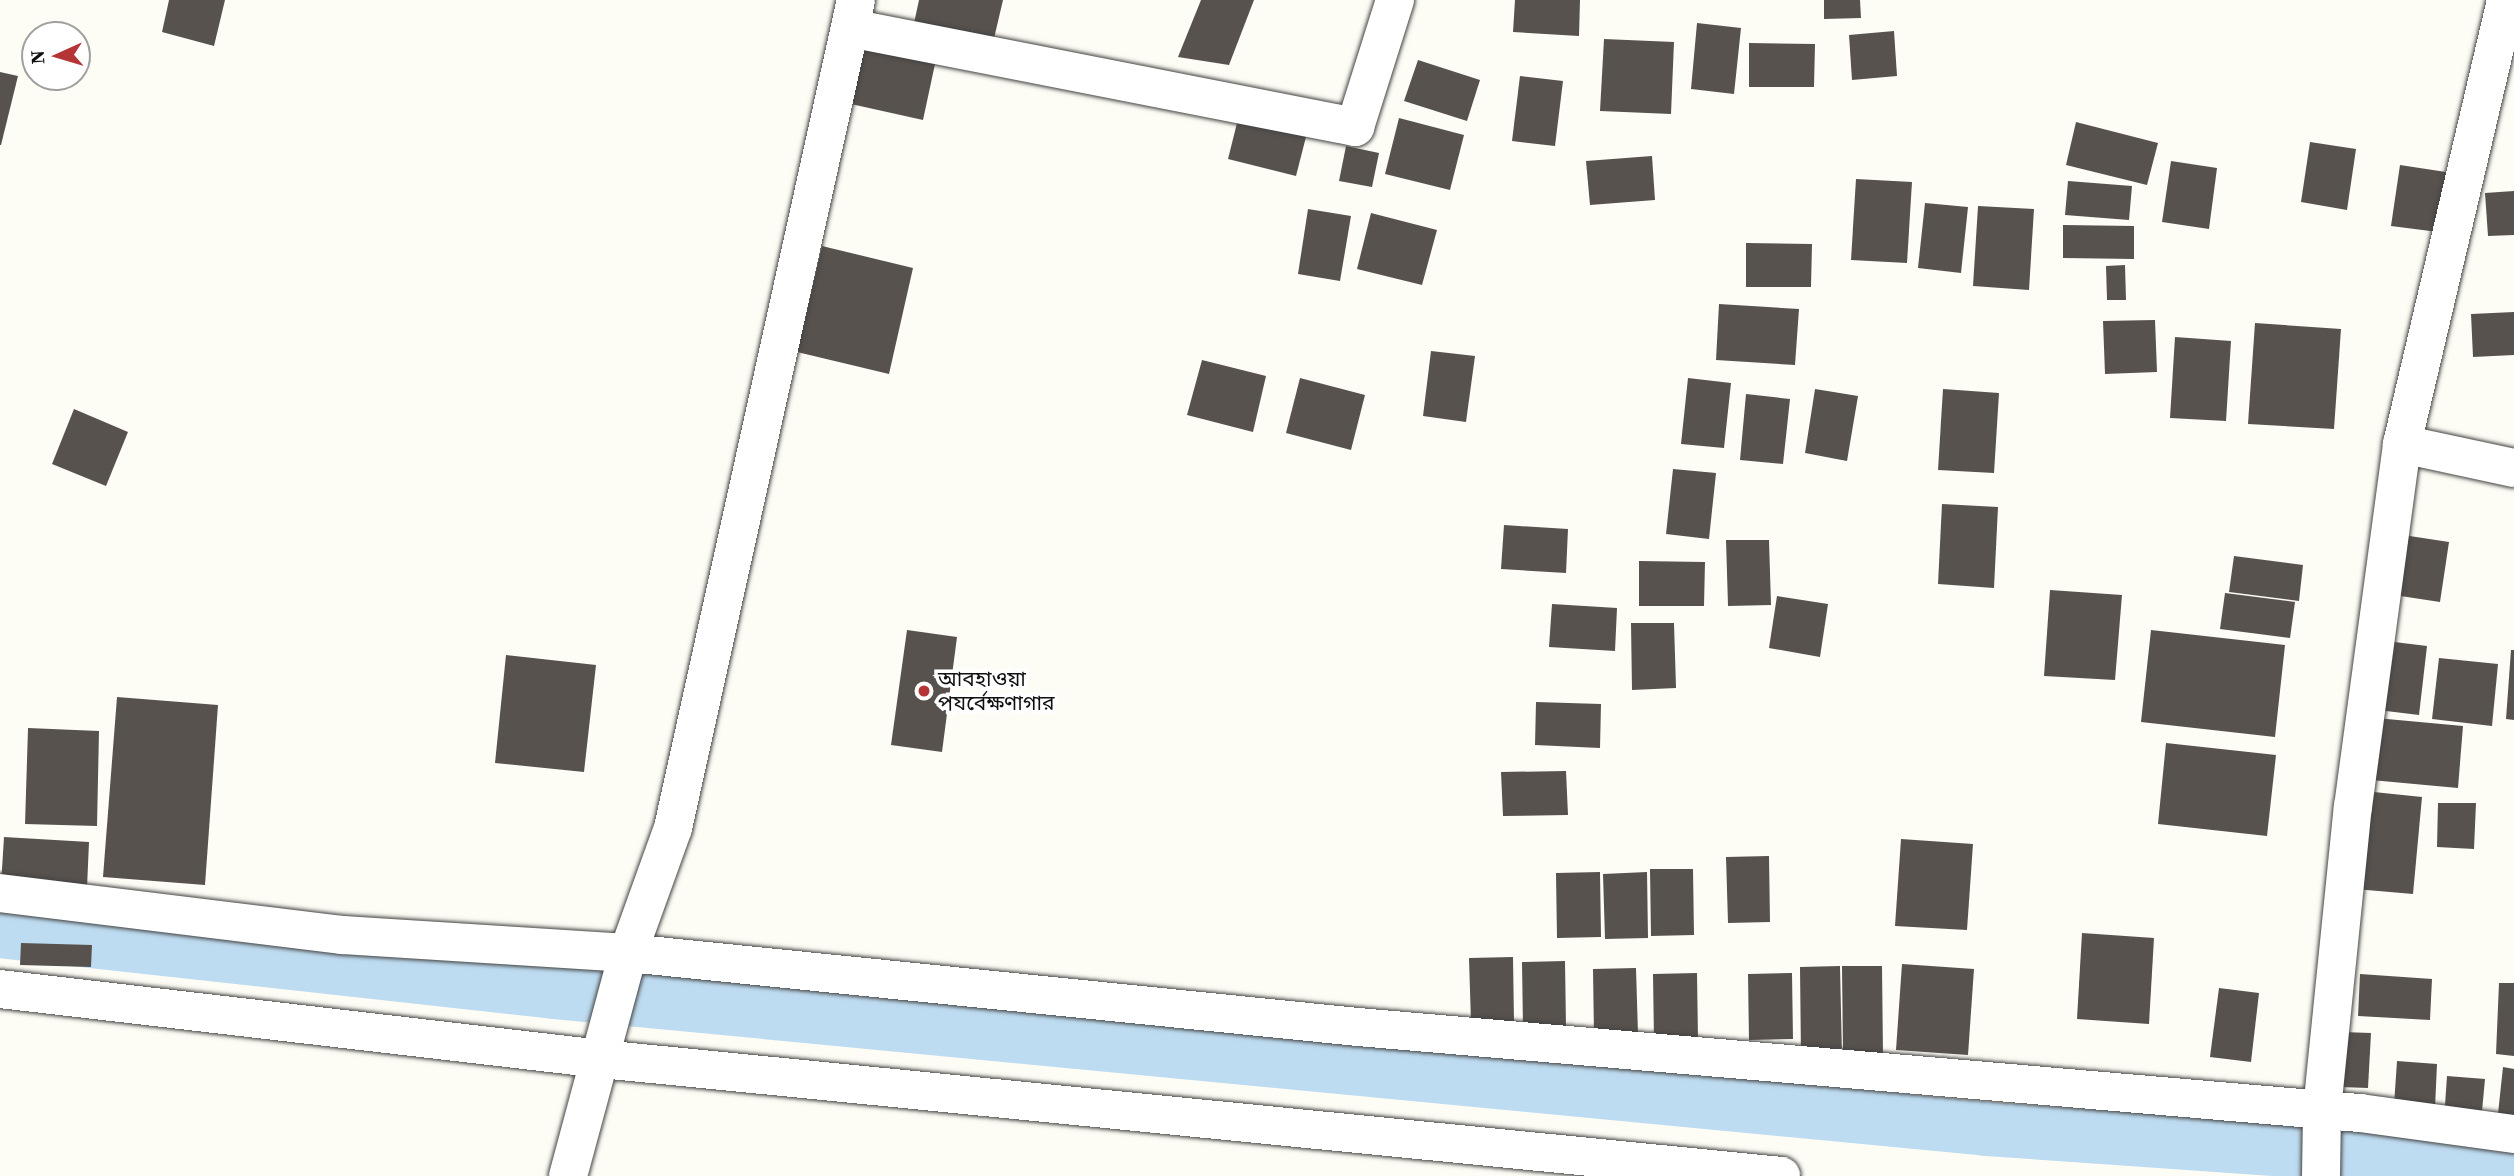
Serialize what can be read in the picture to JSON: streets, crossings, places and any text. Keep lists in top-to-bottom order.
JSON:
{
  "places": ["আবহাওয়া পযর্বেক্ষণাগার"],
  "north": "left"
}
